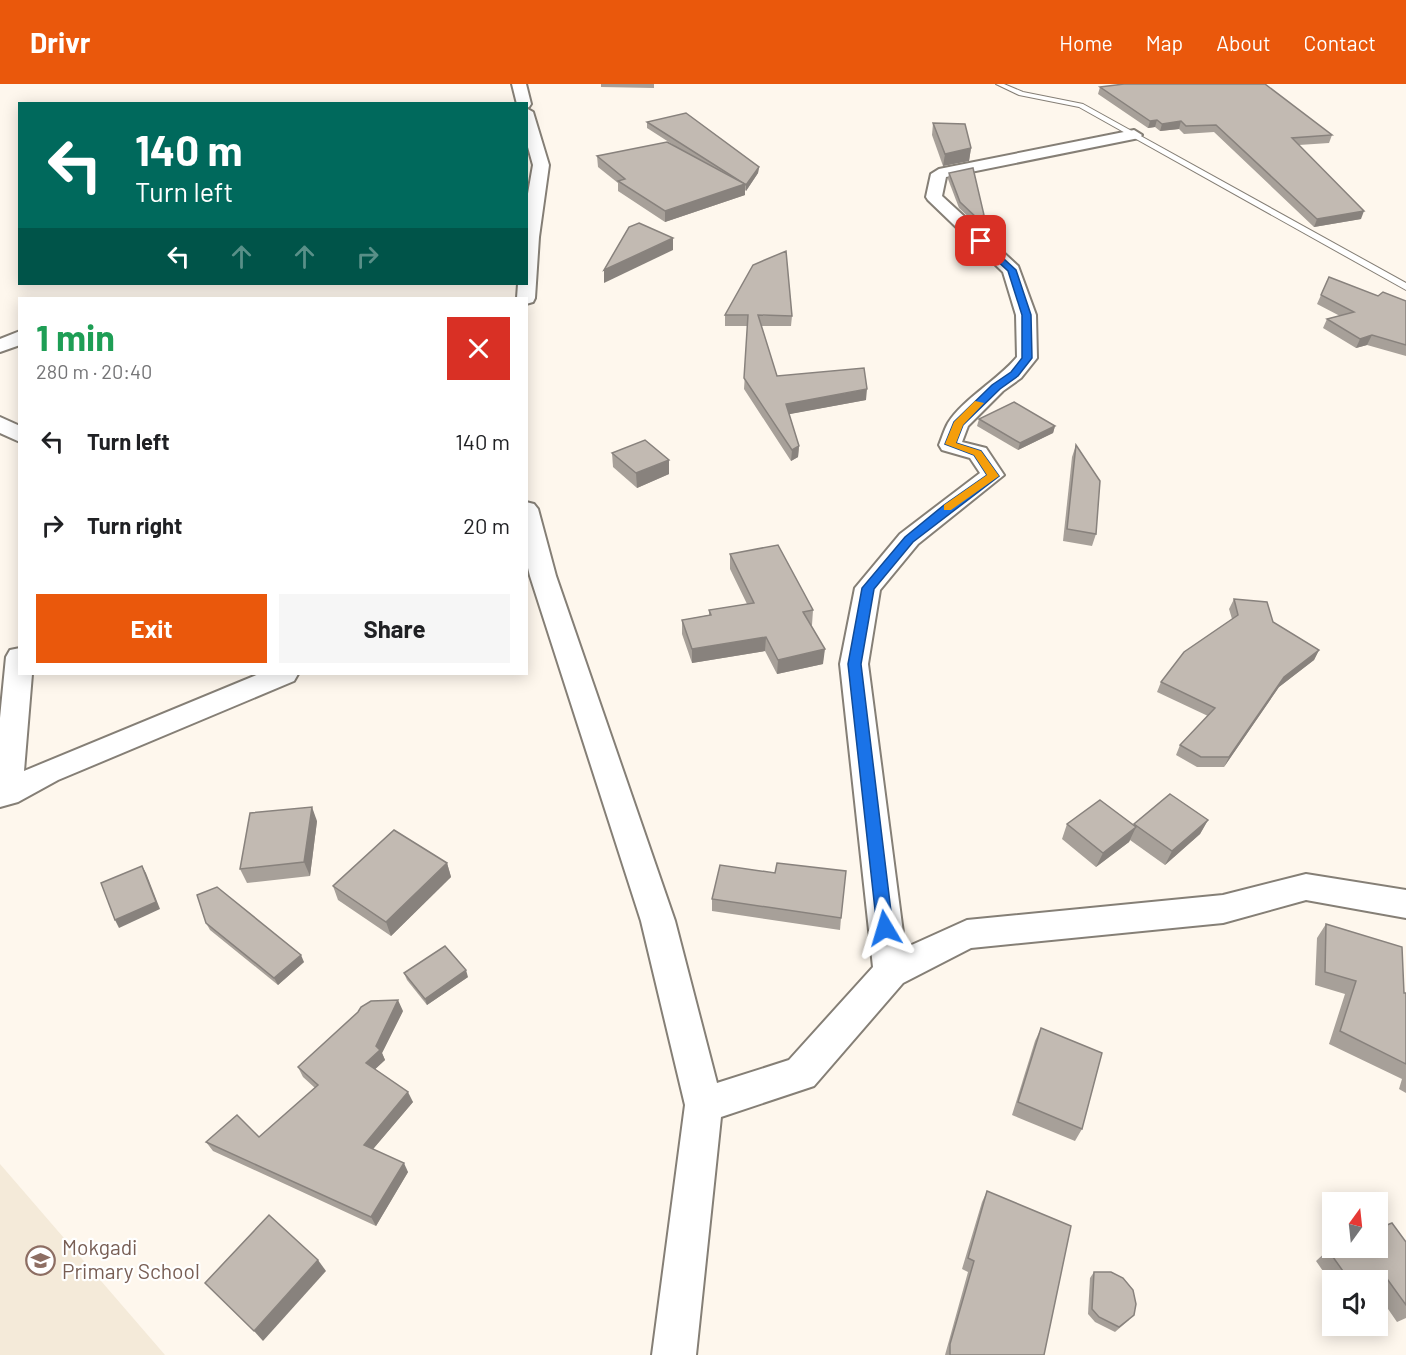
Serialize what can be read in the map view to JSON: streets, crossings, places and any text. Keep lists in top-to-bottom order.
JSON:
{
  "places": {
    "school or university": ["Mokgadi Primary School"]
  },
  "north": "top",
  "page": {
    "header": "Drivr",
    "nav": [
      "Home",
      "Map",
      "About",
      "Contact"
    ],
    "turn": ["140 m", "Turn left"],
    "heading": ["1 min", "280 m · 20:40"],
    "list": [
      {
        "name": "Turn left",
        "value": "140 m"
      },
      {
        "name": "Turn right",
        "value": "20 m"
      }
    ],
    "buttons": ["Exit", "Share"]
  }
}
